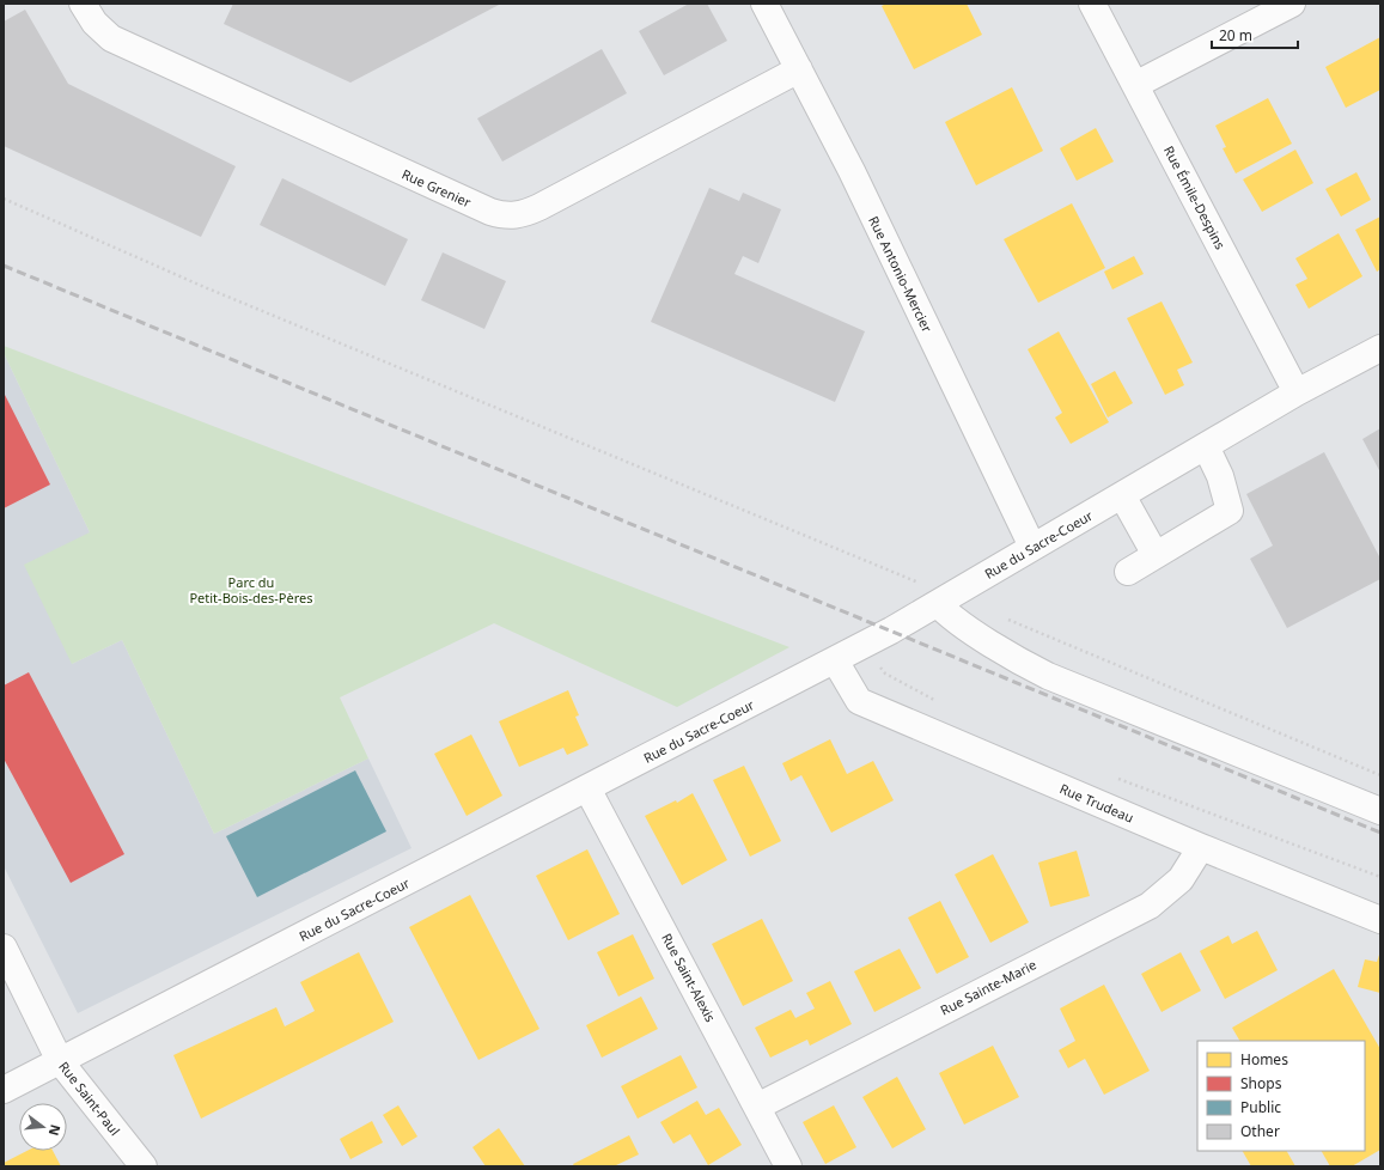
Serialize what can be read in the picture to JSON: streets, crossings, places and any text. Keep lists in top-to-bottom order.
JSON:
{
  "streets": {
    "street": [
      "Rue Grenier",
      "Rue Émile-Despins",
      "Rue Antonio-Mercier",
      "Rue du Sacre-Coeur",
      "Rue Trudeau",
      "Rue Saint-Alexis",
      "Rue Sainte-Marie",
      "Rue Saint-Paul"
    ]
  },
  "crossings": [
    ["Rue Grenier", "Rue Antonio-Mercier"],
    ["Rue Émile-Despins", "Rue du Sacre-Coeur"],
    ["Rue Antonio-Mercier", "Rue du Sacre-Coeur"],
    ["Rue du Sacre-Coeur", "Rue Trudeau"],
    ["Rue du Sacre-Coeur", "Rue Saint-Alexis"],
    ["Rue du Sacre-Coeur", "Rue Saint-Paul"],
    ["Rue Trudeau", "Rue Sainte-Marie"],
    ["Rue Saint-Alexis", "Rue Sainte-Marie"]
  ],
  "parks": ["Parc du Petit-Bois-des-Pères"],
  "legend": [
    "Homes",
    "Shops",
    "Public",
    "Other"
  ],
  "scale_bar": "20 m",
  "north": "right"
}
